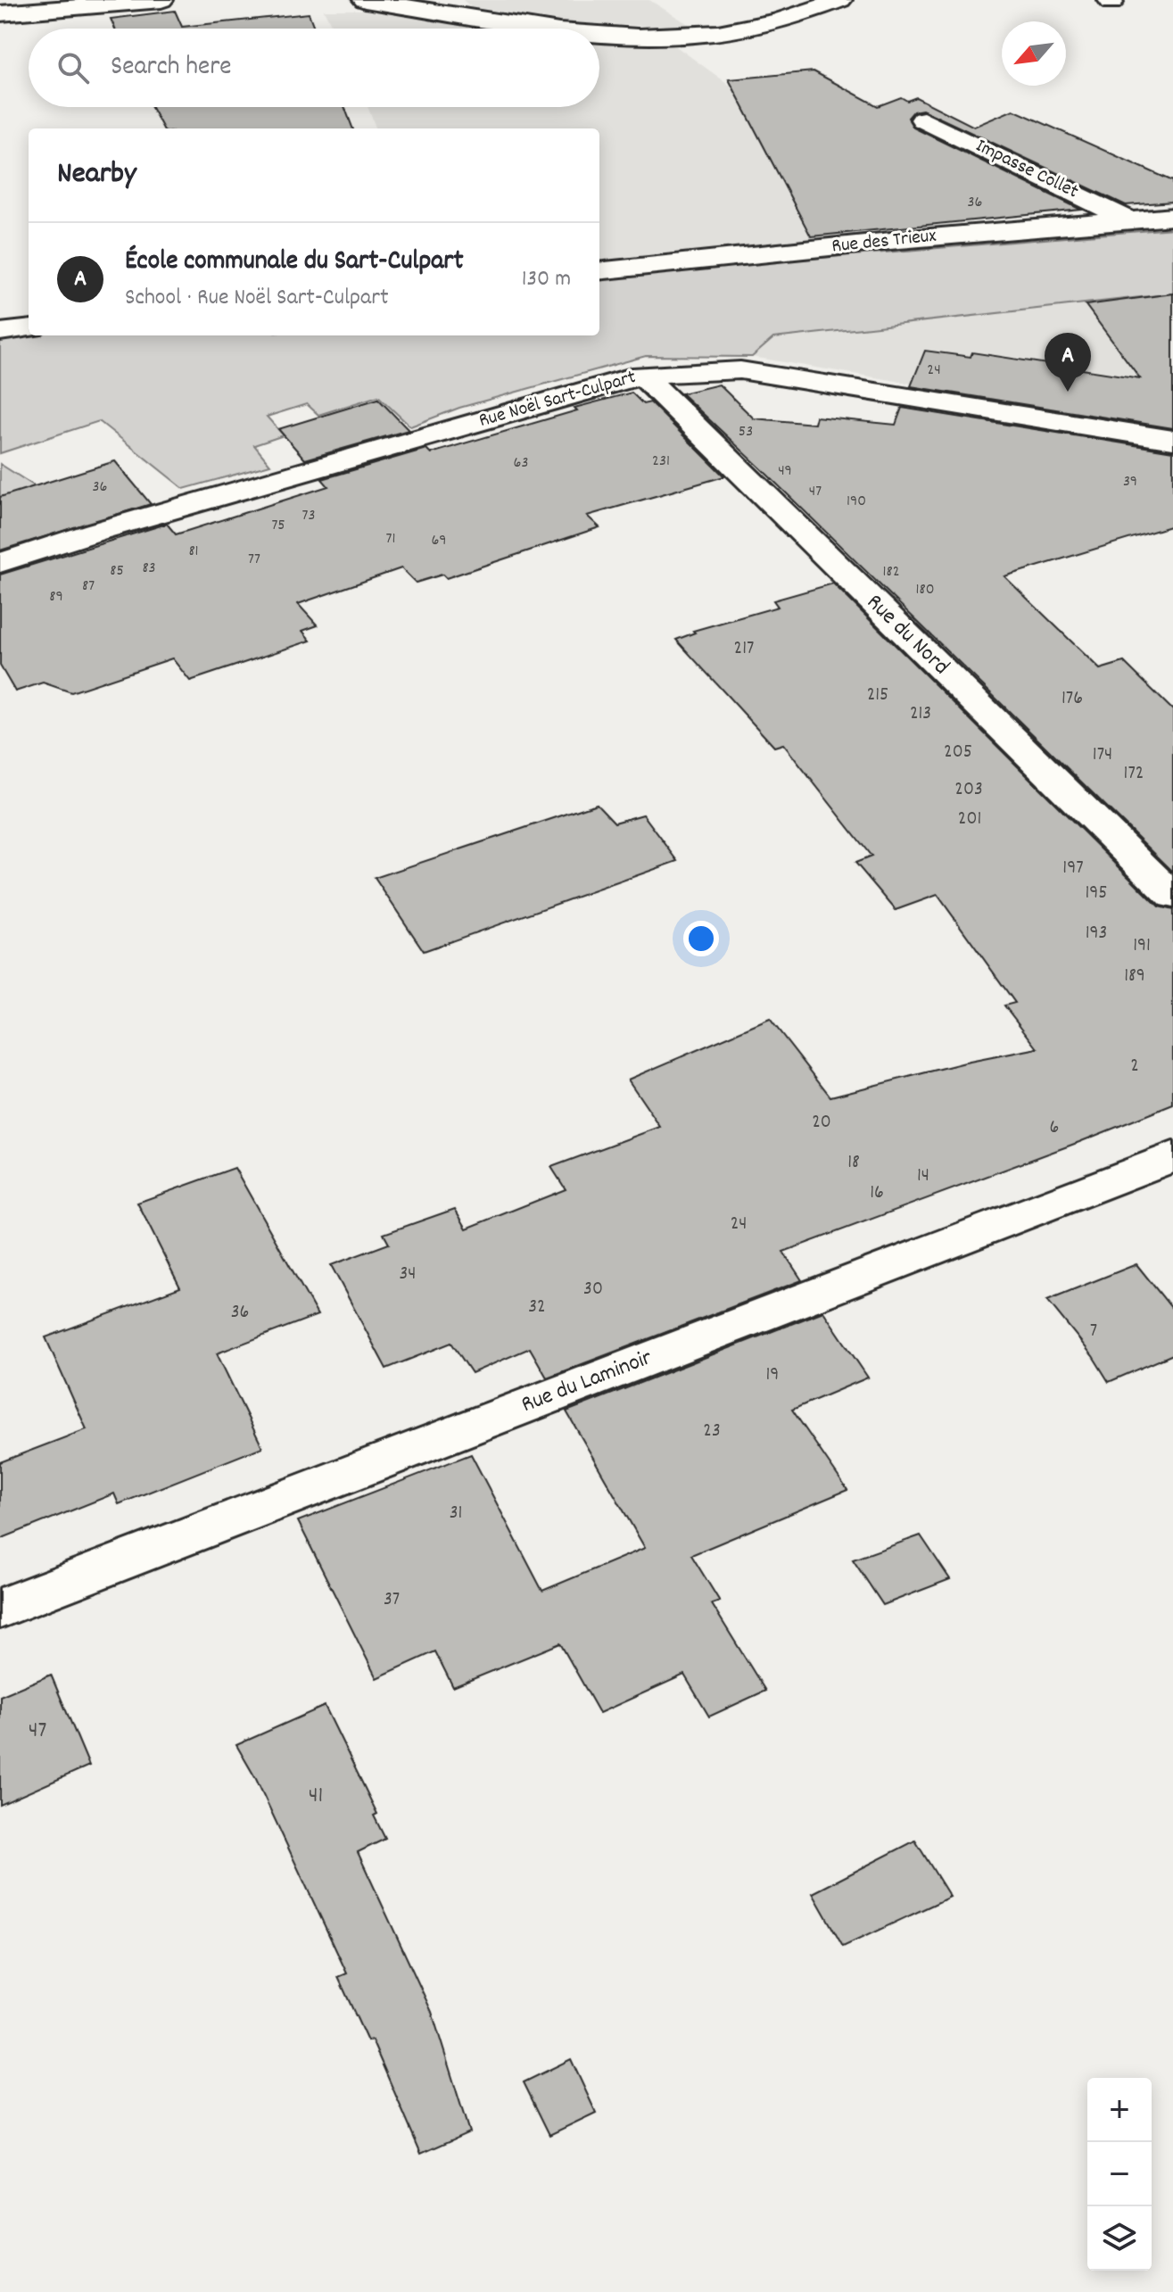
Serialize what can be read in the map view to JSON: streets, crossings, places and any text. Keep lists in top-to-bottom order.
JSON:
{
  "streets": {
    "street": [
      "Impasse Collet",
      "Rue des Trieux",
      "Rue Noël Sart-Culpart",
      "Rue du Nord",
      "Rue du Laminoir"
    ]
  },
  "crossings": [
    ["Impasse Collet", "Rue des Trieux"],
    ["Rue Noël Sart-Culpart", "Rue du Nord"]
  ],
  "house_numbers": [
    "36",
    "24",
    "53",
    "231",
    "63",
    "49",
    "39",
    "36",
    "47",
    "190",
    "73",
    "75",
    "71",
    "69",
    "81",
    "77",
    "83",
    "85",
    "182",
    "87",
    "180",
    "89",
    "217",
    "215",
    "176",
    "213",
    "205",
    "174",
    "172",
    "203",
    "201",
    "197",
    "195",
    "193",
    "191",
    "189",
    "2",
    "20",
    "6",
    "18",
    "14",
    "16",
    "24",
    "34",
    "30",
    "32",
    "36",
    "7",
    "19",
    "23",
    "31",
    "37",
    "47",
    "41"
  ],
  "north": "bottom left",
  "page": {
    "search": "Search here",
    "heading": "Nearby",
    "list": [
      {
        "mark": "A",
        "name": "École communale du Sart-Culpart",
        "note": "School · Rue Noël Sart-Culpart",
        "value": "130 m"
      }
    ],
    "pins": "A",
    "map_buttons": ["+", "−"]
  }
}
